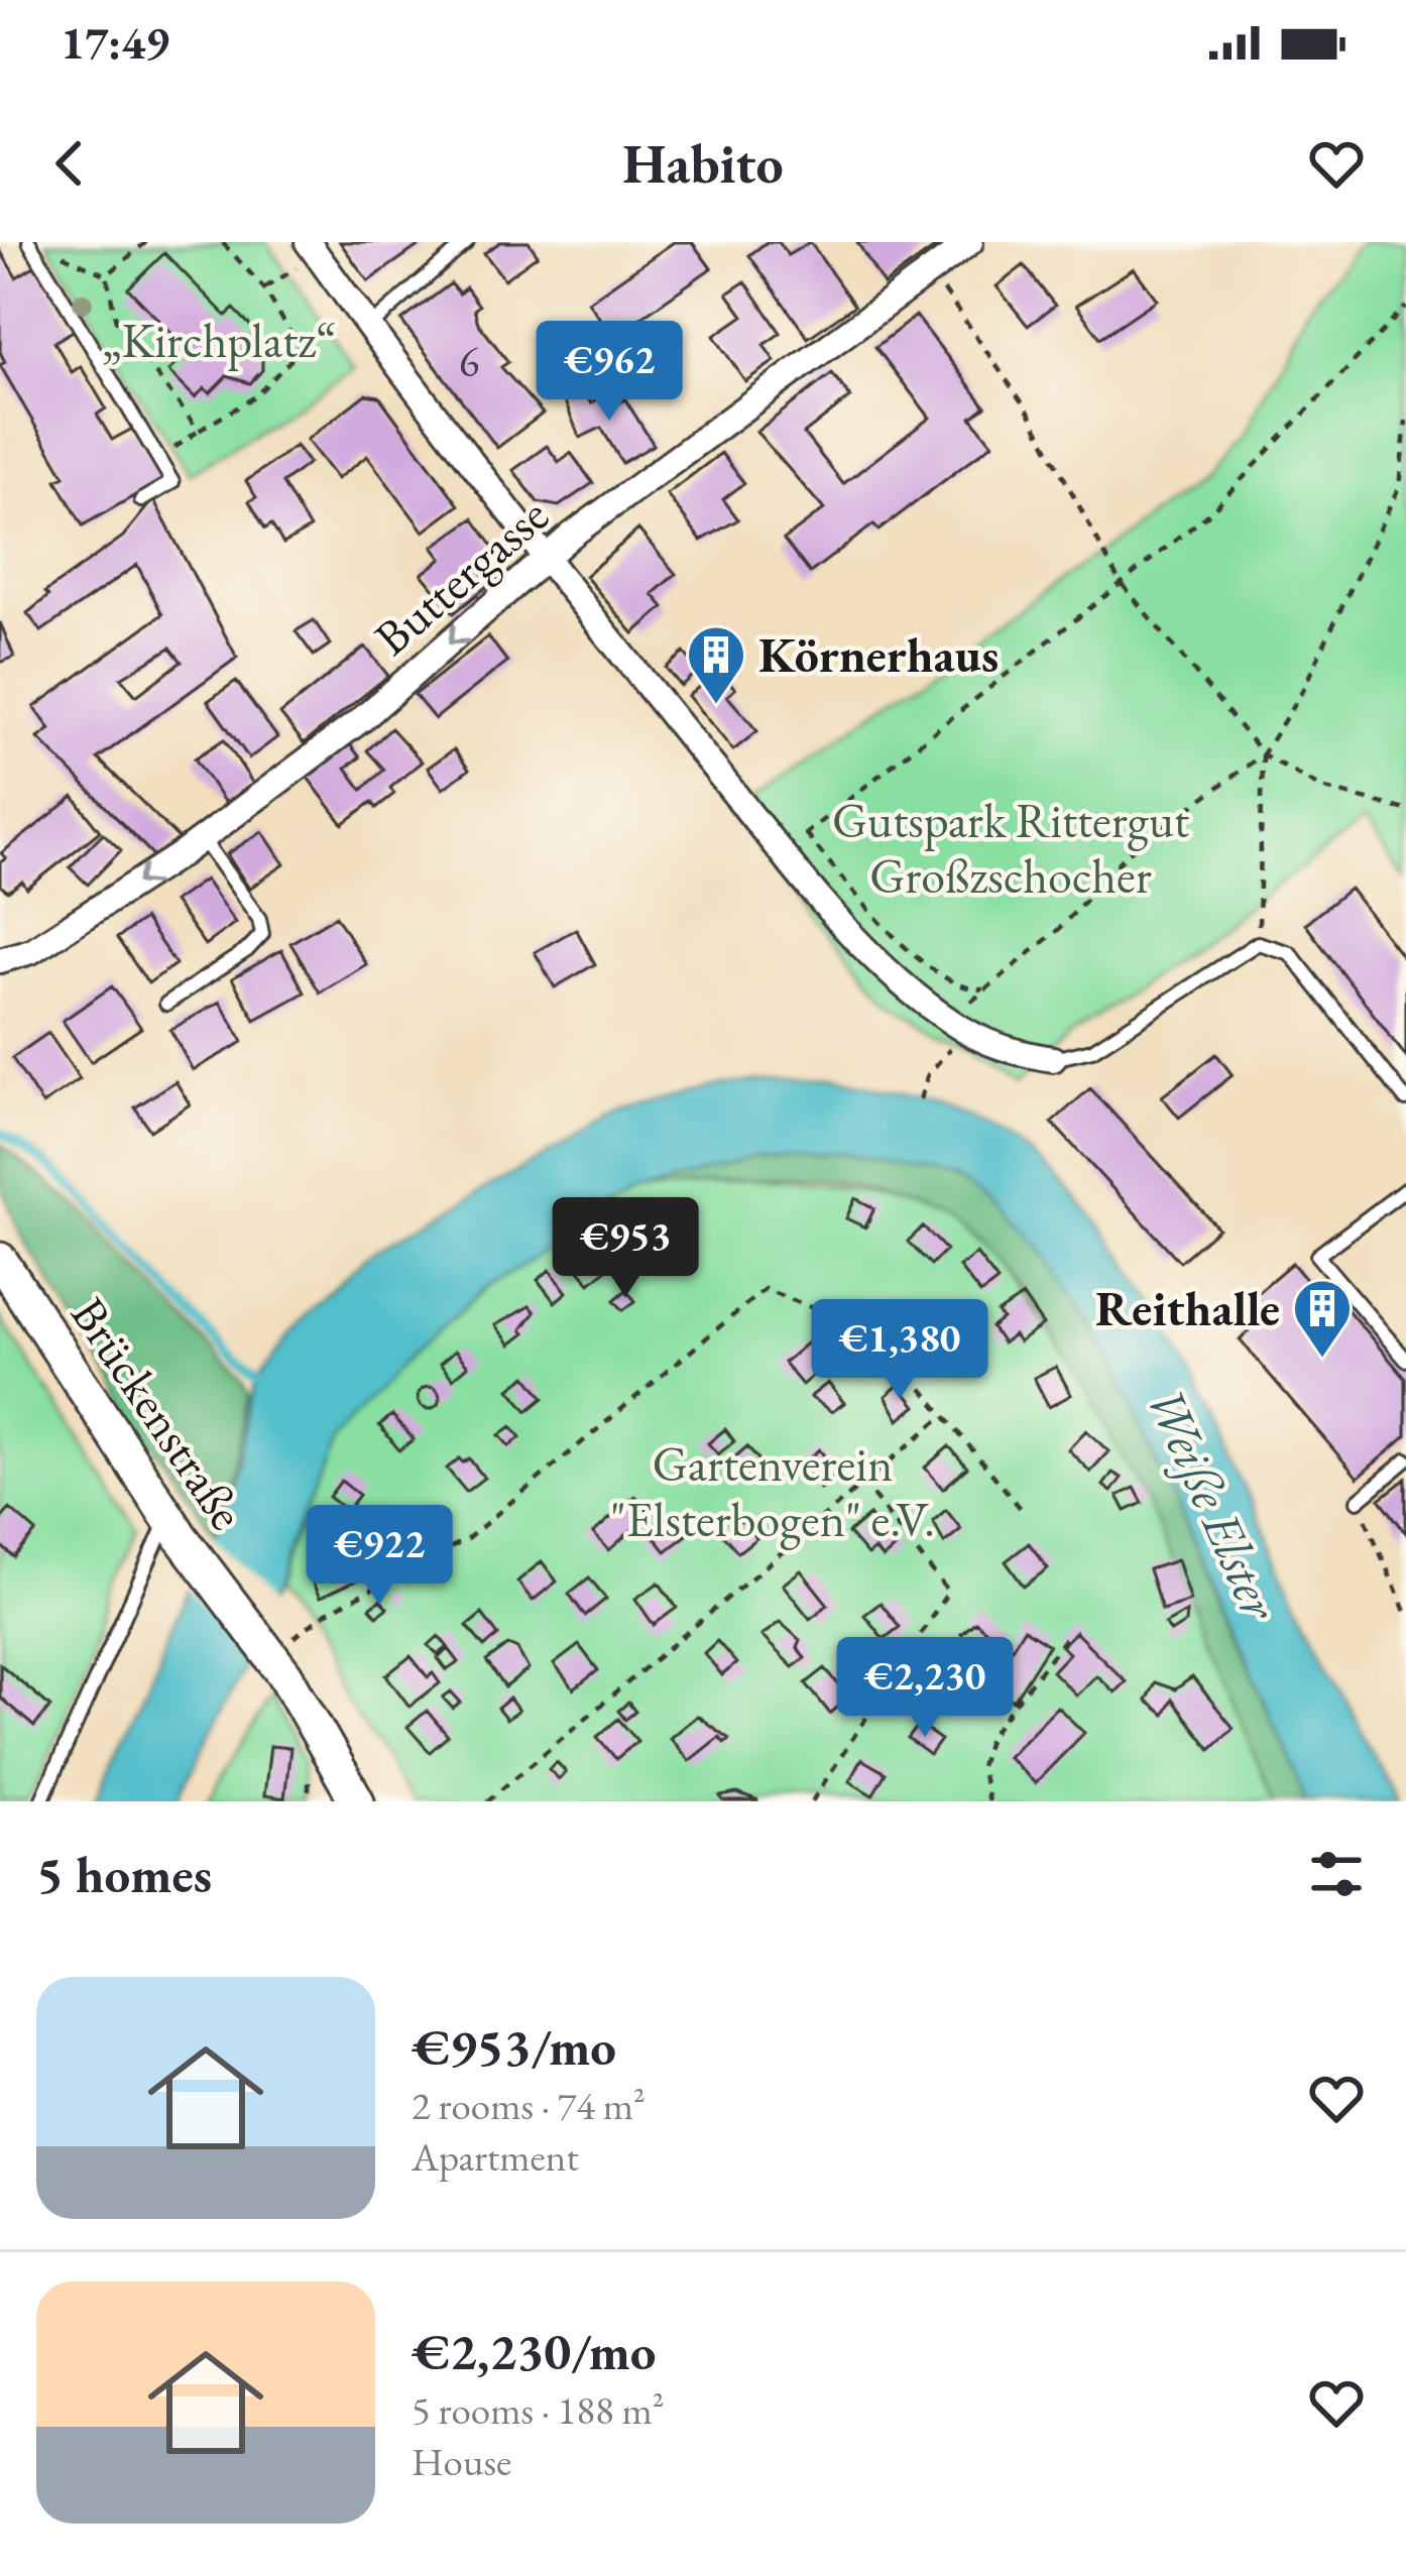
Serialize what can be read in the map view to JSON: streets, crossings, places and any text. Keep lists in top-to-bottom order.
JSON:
{
  "streets": {
    "main road": ["Brückenstraße"],
    "street": ["Buttergasse"]
  },
  "one_way": ["Buttergasse"],
  "water": ["Weiße Elster"],
  "parks": ["„Kirchplatz“", "Gutspark Rittergut Großzschocher", "Gartenverein \"Elsterbogen\" e.V."],
  "places": {
    "building": ["Körnerhaus", "Reithalle"]
  },
  "house_numbers": ["6"],
  "page": {
    "status": "17:49",
    "header": "Habito",
    "price": [
      "€962",
      "€953",
      "€1,380",
      "€922",
      "€2,230"
    ],
    "heading": "5 homes",
    "list": [
      {
        "name": "€953/mo",
        "note": "2 rooms · 74 m² · Apartment"
      },
      {
        "name": "€2,230/mo",
        "note": "5 rooms · 188 m² · House"
      }
    ]
  }
}
